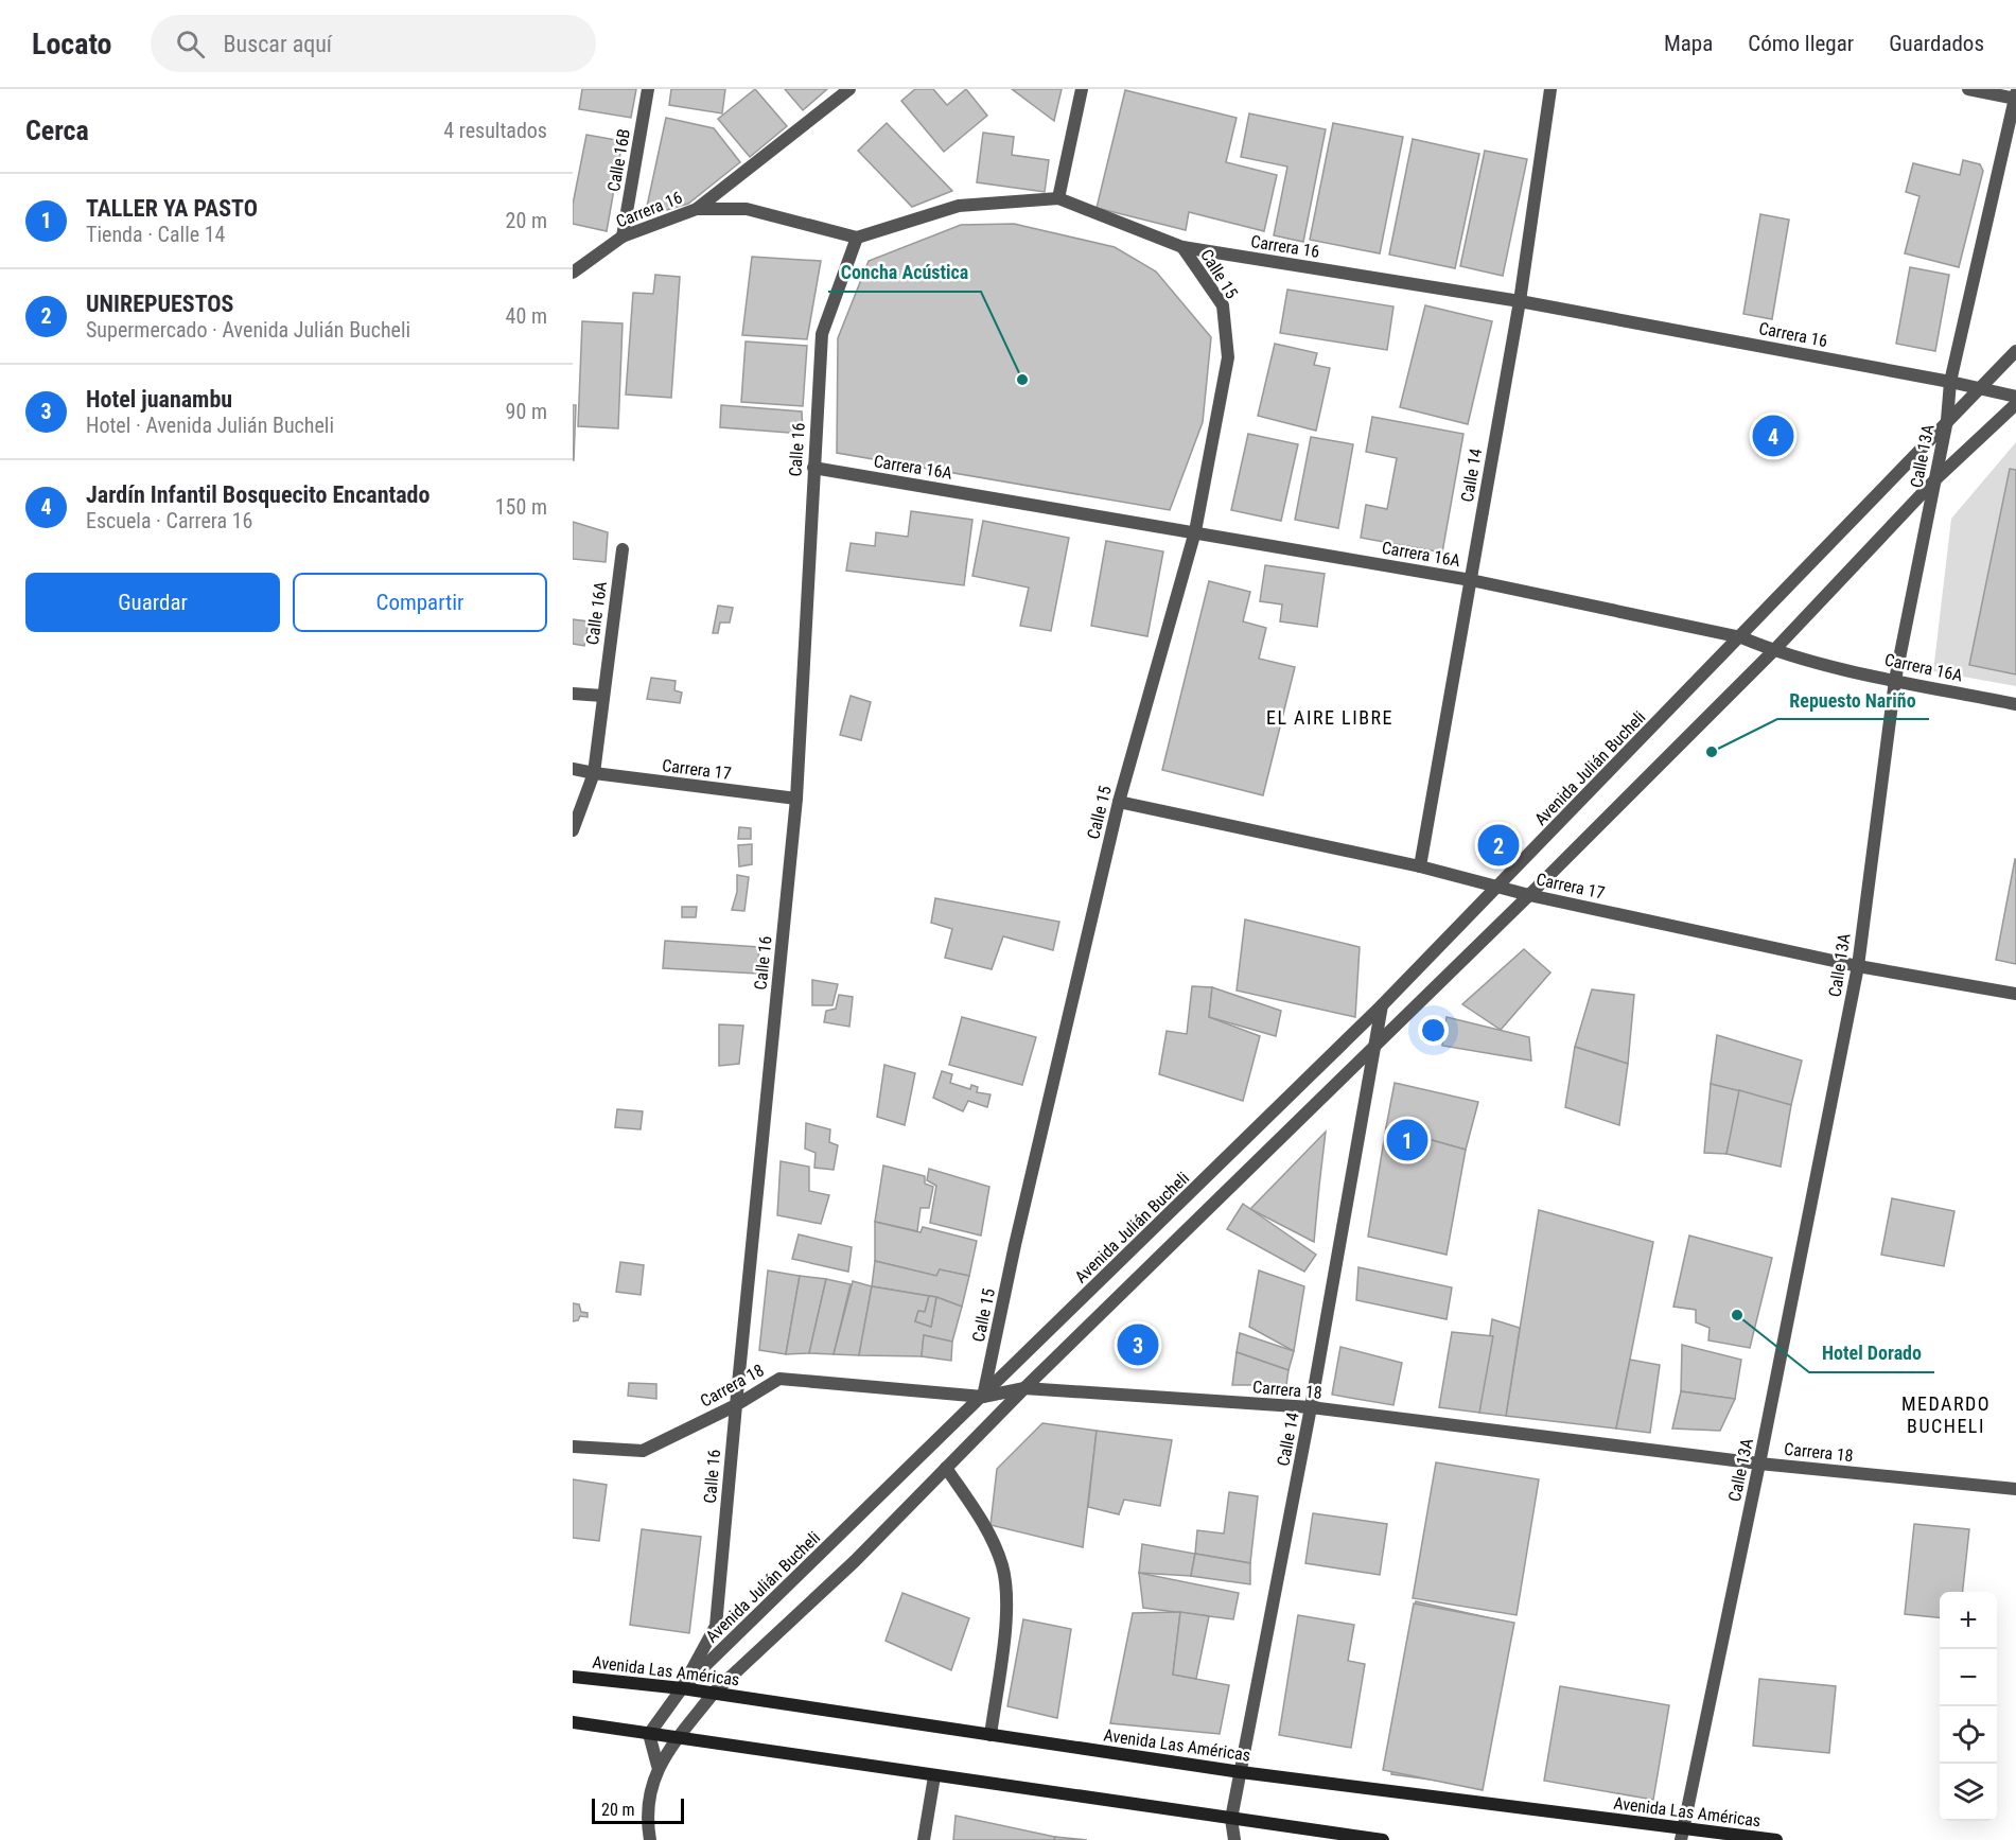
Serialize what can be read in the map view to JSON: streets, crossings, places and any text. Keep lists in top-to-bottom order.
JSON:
{
  "streets": {
    "main road": ["Avenida Las Américas"],
    "street": [
      "Calle 16B",
      "Carrera 16",
      "Calle 15",
      "Calle 16",
      "Calle 13A",
      "Carrera 16A",
      "Calle 14",
      "Calle 16A",
      "Avenida Julián Bucheli",
      "Carrera 17",
      "Carrera 18"
    ]
  },
  "crossings": [
    ["Calle 16B", "Carrera 16"],
    ["Carrera 16", "Calle 15"],
    ["Carrera 16", "Calle 16"],
    ["Carrera 16", "Calle 13A"],
    ["Carrera 16", "Calle 14"],
    ["Carrera 16", "Avenida Julián Bucheli"],
    ["Calle 15", "Carrera 16A"],
    ["Calle 15", "Avenida Julián Bucheli"],
    ["Calle 15", "Carrera 17"],
    ["Calle 15", "Carrera 18"],
    ["Calle 16", "Carrera 16A"],
    ["Calle 16", "Avenida Julián Bucheli"],
    ["Calle 16", "Carrera 17"],
    ["Calle 16", "Carrera 18"],
    ["Calle 16", "Avenida Las Américas"],
    ["Calle 13A", "Carrera 16A"],
    ["Calle 13A", "Avenida Julián Bucheli"],
    ["Calle 13A", "Carrera 17"],
    ["Calle 13A", "Carrera 18"],
    ["Calle 13A", "Avenida Las Américas"],
    ["Carrera 16A", "Calle 14"],
    ["Carrera 16A", "Avenida Julián Bucheli"],
    ["Calle 14", "Avenida Julián Bucheli"],
    ["Calle 14", "Carrera 17"],
    ["Calle 14", "Carrera 18"],
    ["Calle 14", "Avenida Las Américas"],
    ["Calle 16A", "Carrera 17"],
    ["Avenida Julián Bucheli", "Carrera 17"],
    ["Avenida Julián Bucheli", "Carrera 18"],
    ["Avenida Julián Bucheli", "Avenida Las Américas"]
  ],
  "districts": ["EL AIRE LIBRE", "MEDARDO BUCHELI"],
  "places": ["Concha Acústica", "Repuesto Nariño", "Hotel Dorado"],
  "scale_bar": "20 m",
  "page": {
    "header": "Locato",
    "search": "Buscar aquí",
    "nav": ["Mapa", "Cómo llegar", "Guardados"],
    "heading": ["Cerca", "4 resultados"],
    "list": [
      {
        "mark": "1",
        "name": "TALLER YA PASTO",
        "note": "Tienda · Calle 14",
        "value": "20 m"
      },
      {
        "mark": "2",
        "name": "UNIREPUESTOS",
        "note": "Supermercado · Avenida Julián Bucheli",
        "value": "40 m"
      },
      {
        "mark": "3",
        "name": "Hotel juanambu",
        "note": "Hotel · Avenida Julián Bucheli",
        "value": "90 m"
      },
      {
        "mark": "4",
        "name": "Jardín Infantil Bosquecito Encantado",
        "note": "Escuela · Carrera 16",
        "value": "150 m"
      }
    ],
    "pins": [
      "4",
      "2",
      "1",
      "3"
    ],
    "buttons": ["Guardar", "Compartir"],
    "map_buttons": ["+", "−"],
    "scale": "20 m"
  }
}
